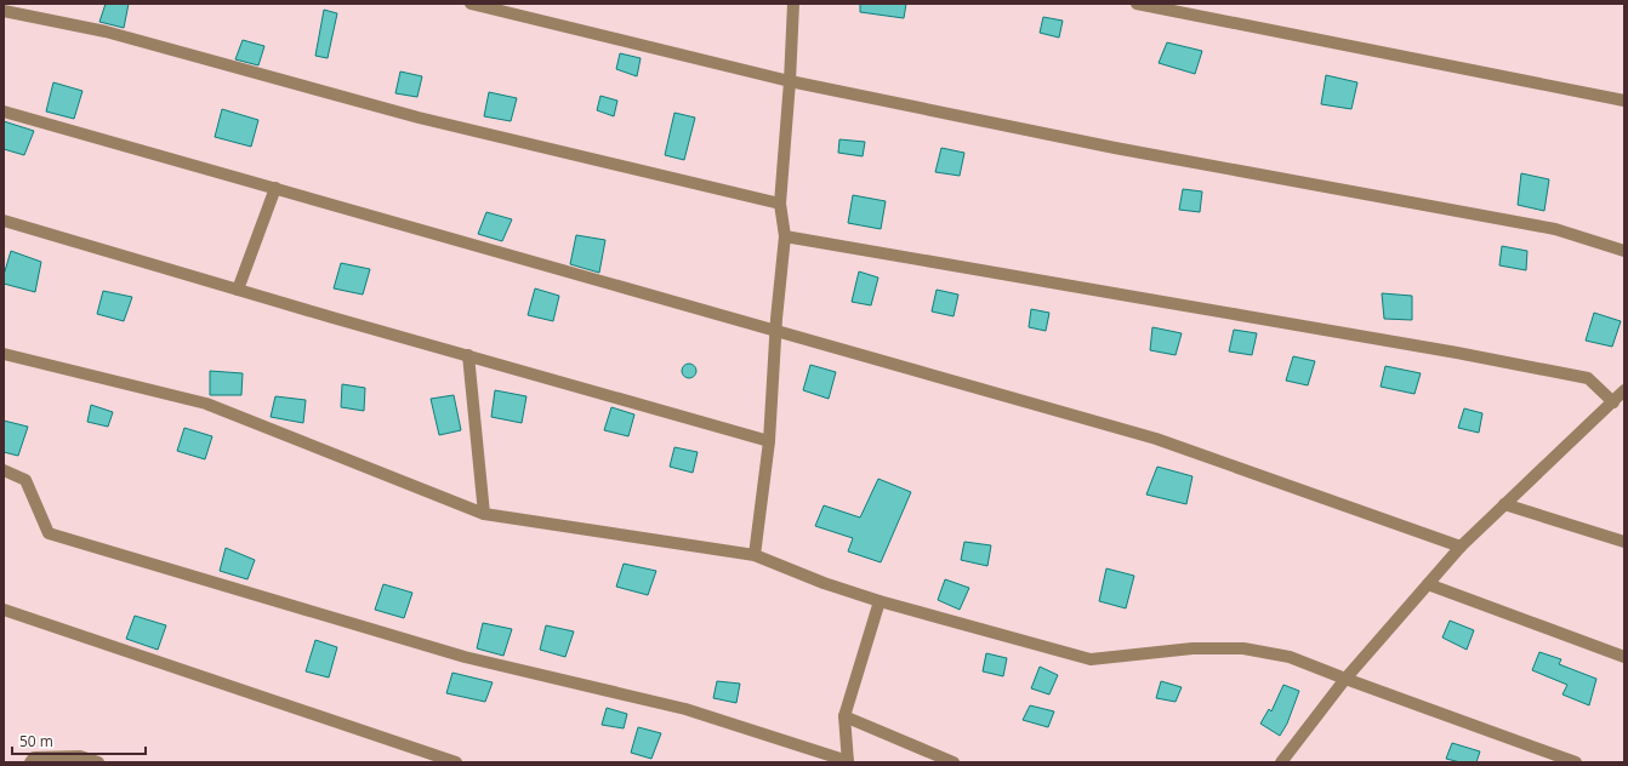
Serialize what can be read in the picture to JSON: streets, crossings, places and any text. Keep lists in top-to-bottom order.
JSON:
{
  "scale_bar": "50 m"
}
